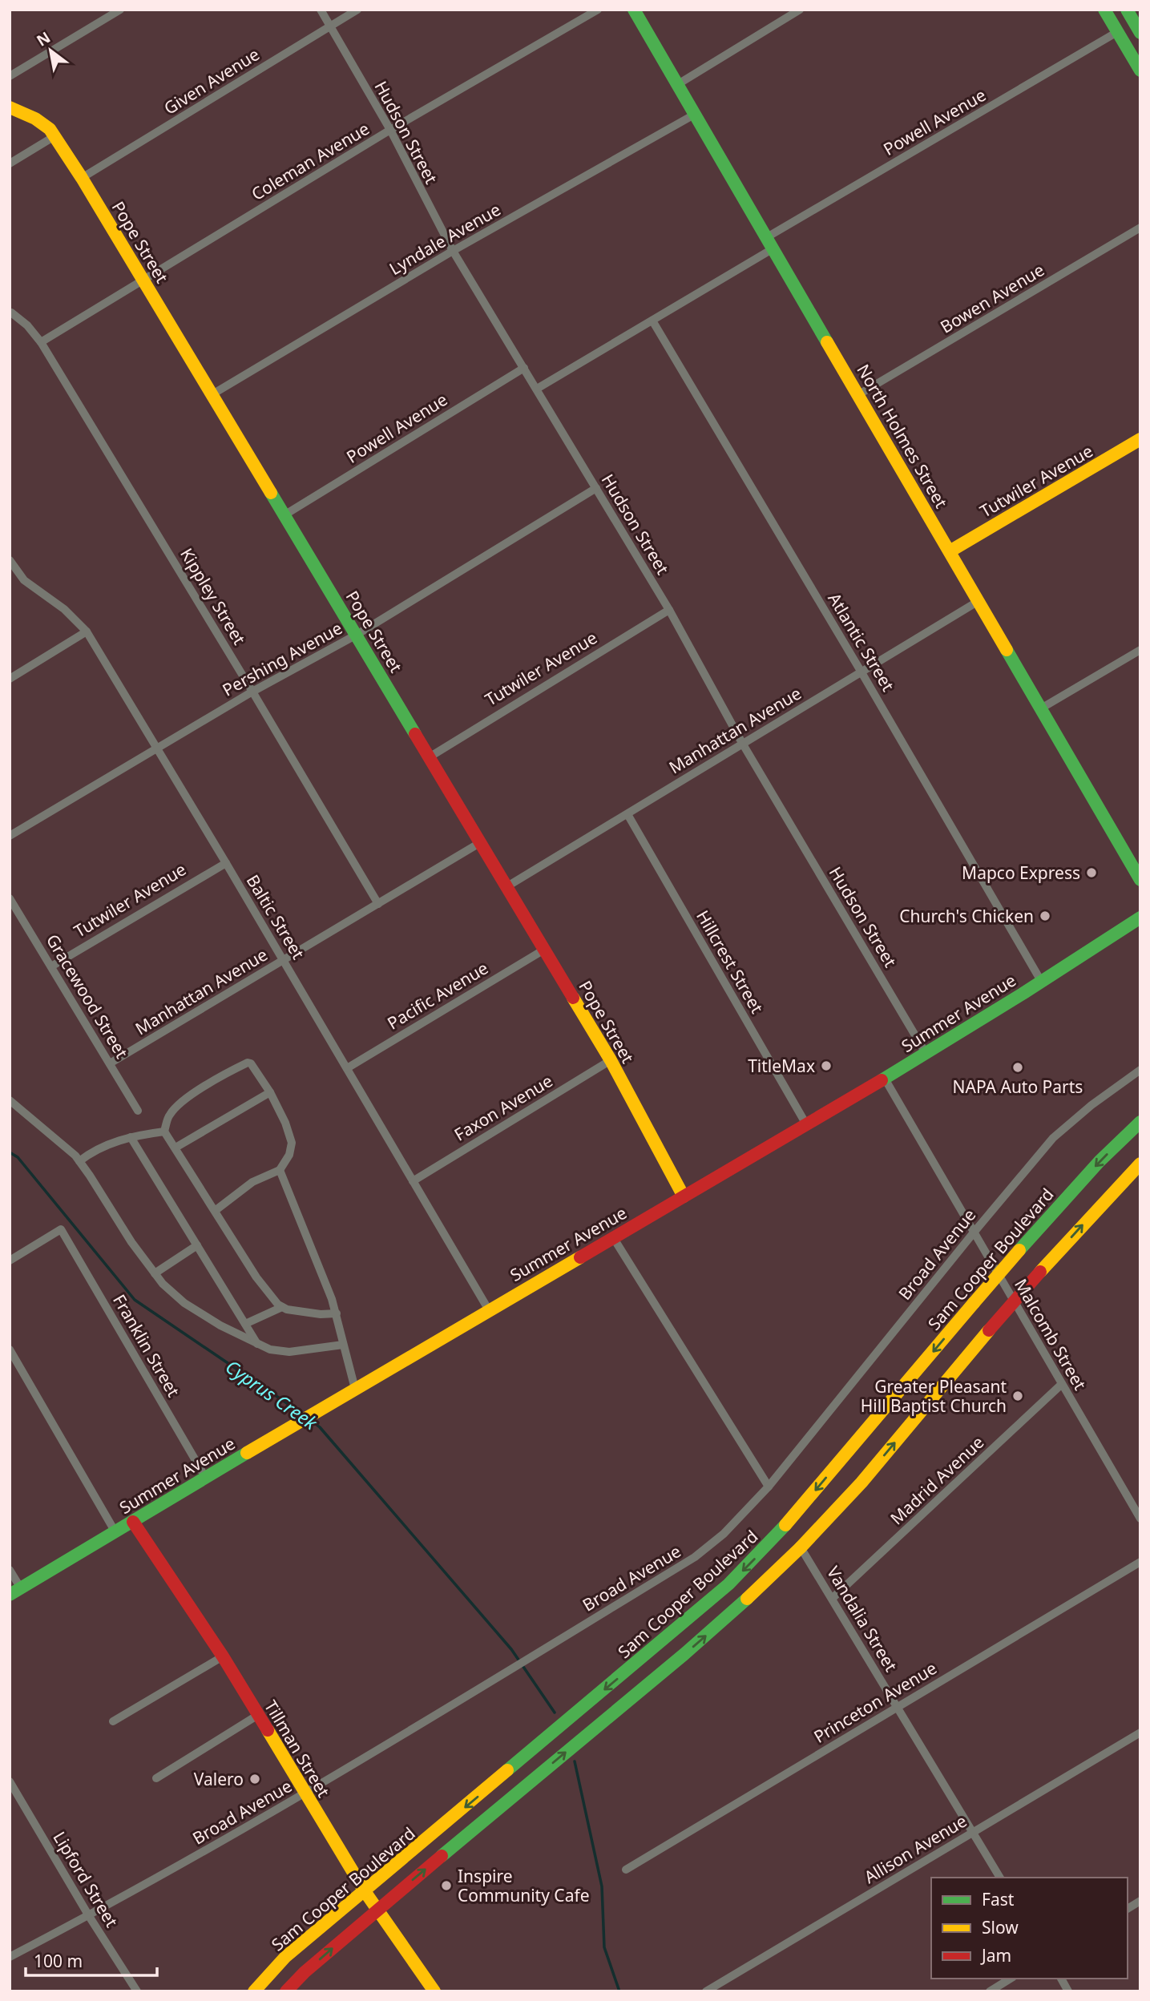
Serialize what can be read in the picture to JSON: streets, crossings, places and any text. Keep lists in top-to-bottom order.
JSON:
{
  "streets": {
    "main road": [
      "Pope Street",
      "North Holmes Street",
      "Tutwiler Avenue",
      "Summer Avenue",
      "Sam Cooper Boulevard",
      "Tillman Street"
    ],
    "street": [
      "Given Avenue",
      "Powell Avenue",
      "Hudson Street",
      "Coleman Avenue",
      "Lyndale Avenue",
      "Bowen Avenue",
      "Kippley Street",
      "Atlantic Street",
      "Pershing Avenue",
      "Manhattan Avenue",
      "Baltic Street",
      "Hillcrest Street",
      "Pacific Avenue",
      "Gracewood Street",
      "Faxon Avenue",
      "Broad Avenue",
      "Malcomb Street",
      "Franklin Street",
      "Madrid Avenue",
      "Vandalia Street",
      "Princeton Avenue",
      "Allison Avenue",
      "Lipford Street"
    ]
  },
  "crossings": [
    ["Given Avenue", "Hudson Street"],
    ["Given Avenue", "Pope Street"],
    ["Powell Avenue", "Hudson Street"],
    ["Powell Avenue", "Pope Street"],
    ["Powell Avenue", "North Holmes Street"],
    ["Powell Avenue", "Atlantic Street"],
    ["Hudson Street", "Coleman Avenue"],
    ["Hudson Street", "Lyndale Avenue"],
    ["Hudson Street", "Tutwiler Avenue"],
    ["Hudson Street", "Pershing Avenue"],
    ["Hudson Street", "Manhattan Avenue"],
    ["Hudson Street", "Summer Avenue"],
    ["Coleman Avenue", "Pope Street"],
    ["Coleman Avenue", "Kippley Street"],
    ["Lyndale Avenue", "Pope Street"],
    ["Lyndale Avenue", "North Holmes Street"],
    ["Pope Street", "Tutwiler Avenue"],
    ["Pope Street", "Pershing Avenue"],
    ["Pope Street", "Manhattan Avenue"],
    ["Pope Street", "Pacific Avenue"],
    ["Pope Street", "Summer Avenue"],
    ["Pope Street", "Faxon Avenue"],
    ["Bowen Avenue", "North Holmes Street"],
    ["North Holmes Street", "Tutwiler Avenue"],
    ["North Holmes Street", "Manhattan Avenue"],
    ["Tutwiler Avenue", "Baltic Street"],
    ["Tutwiler Avenue", "Gracewood Street"],
    ["Kippley Street", "Pershing Avenue"],
    ["Kippley Street", "Manhattan Avenue"],
    ["Atlantic Street", "Manhattan Avenue"],
    ["Atlantic Street", "Summer Avenue"],
    ["Pershing Avenue", "Baltic Street"],
    ["Manhattan Avenue", "Baltic Street"],
    ["Manhattan Avenue", "Hillcrest Street"],
    ["Manhattan Avenue", "Gracewood Street"],
    ["Baltic Street", "Pacific Avenue"],
    ["Baltic Street", "Summer Avenue"],
    ["Baltic Street", "Faxon Avenue"],
    ["Hillcrest Street", "Summer Avenue"],
    ["Summer Avenue", "Malcomb Street"],
    ["Summer Avenue", "Franklin Street"],
    ["Summer Avenue", "Tillman Street"],
    ["Broad Avenue", "Malcomb Street"],
    ["Broad Avenue", "Tillman Street"],
    ["Broad Avenue", "Lipford Street"],
    ["Sam Cooper Boulevard", "Tillman Street"],
    ["Malcomb Street", "Madrid Avenue"],
    ["Madrid Avenue", "Vandalia Street"],
    ["Vandalia Street", "Princeton Avenue"],
    ["Vandalia Street", "Allison Avenue"]
  ],
  "water": ["Cyprus Creek"],
  "places": [
    "Mapco Express",
    "Church's Chicken",
    "TitleMax",
    "NAPA Auto Parts",
    "Greater Pleasant Hill Baptist Church",
    "Valero",
    "Inspire Community Cafe"
  ],
  "legend": ["Fast", "Slow", "Jam"],
  "scale_bar": "100 m",
  "north": "top left"
}
